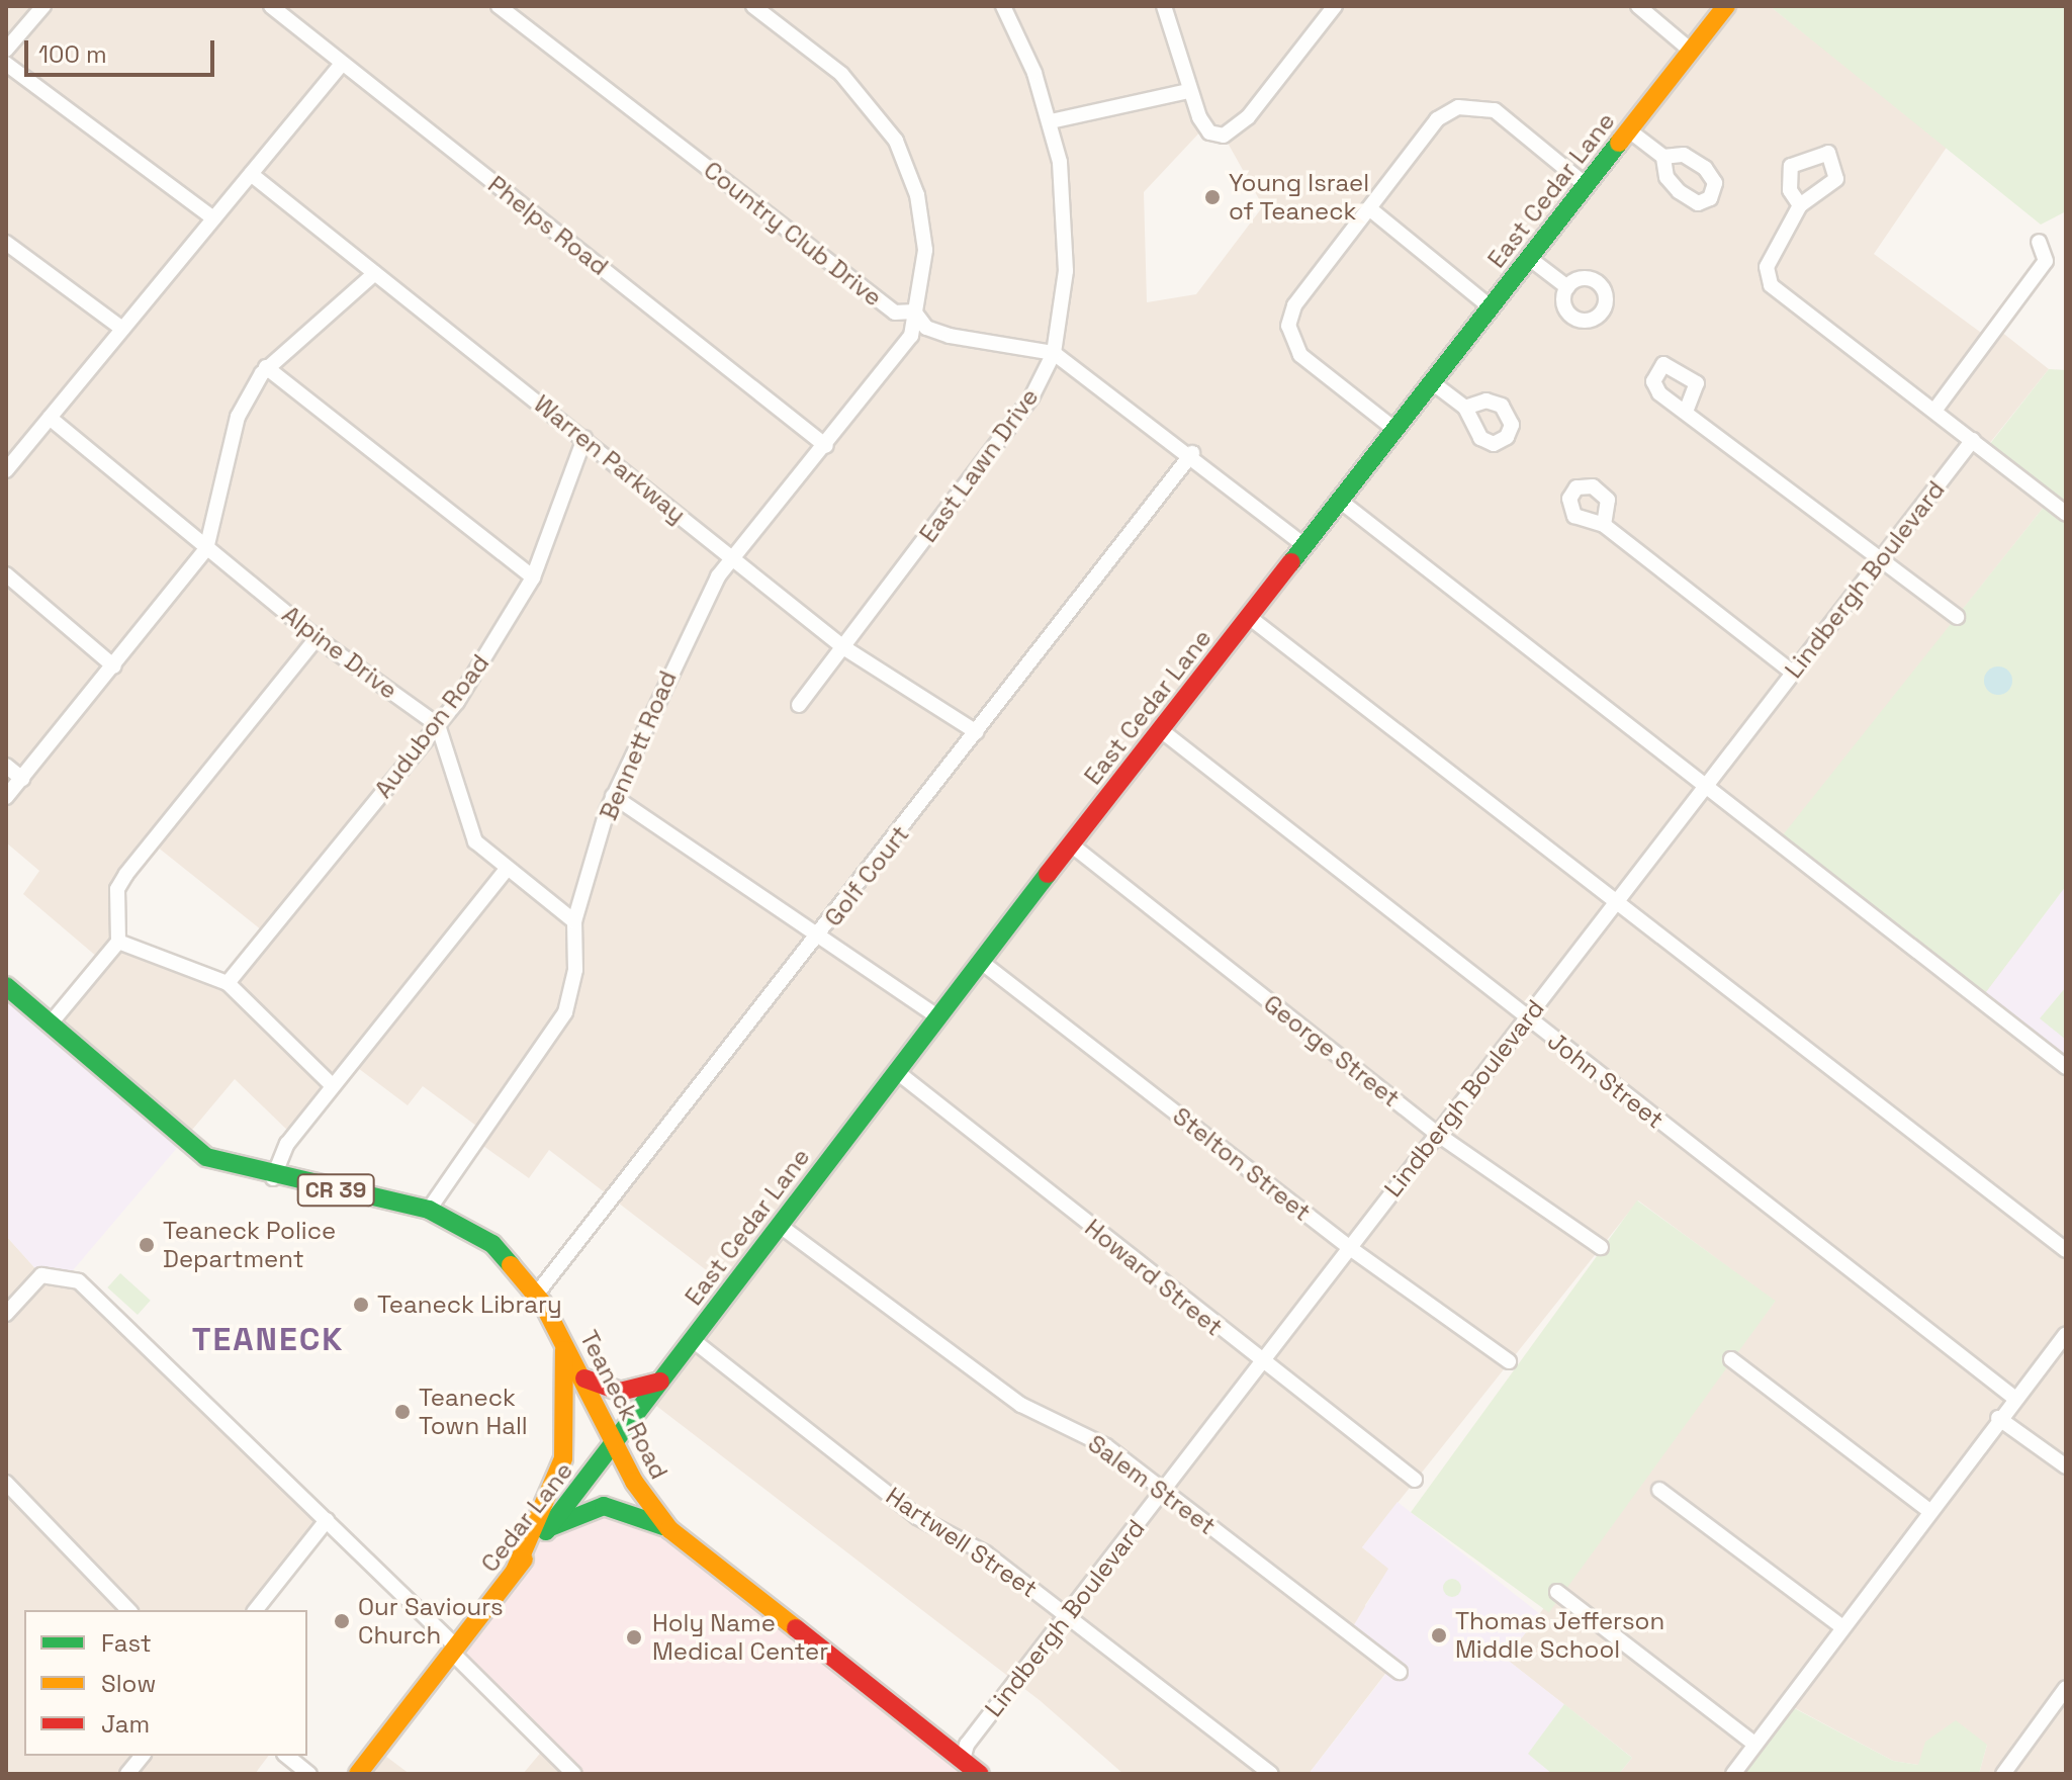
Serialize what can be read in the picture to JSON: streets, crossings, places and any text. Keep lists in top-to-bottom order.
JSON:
{
  "streets": {
    "main road": [
      "East Cedar Lane",
      "CR 39",
      "Teaneck Road",
      "Cedar Lane"
    ],
    "street": [
      "Phelps Road",
      "Country Club Drive",
      "Warren Parkway",
      "East Lawn Drive",
      "Lindbergh Boulevard",
      "Alpine Drive",
      "Audubon Road",
      "Bennett Road",
      "Golf Court",
      "George Street",
      "John Street",
      "Stelton Street",
      "Howard Street",
      "Salem Street",
      "Hartwell Street"
    ]
  },
  "crossings": [
    ["East Cedar Lane", "Country Club Drive"],
    ["East Cedar Lane", "George Street"],
    ["East Cedar Lane", "John Street"],
    ["East Cedar Lane", "Stelton Street"],
    ["East Cedar Lane", "Howard Street"],
    ["East Cedar Lane", "Teaneck Road"],
    ["East Cedar Lane", "Salem Street"],
    ["East Cedar Lane", "Cedar Lane"],
    ["East Cedar Lane", "Hartwell Street"],
    ["Phelps Road", "Bennett Road"],
    ["Country Club Drive", "East Lawn Drive"],
    ["Country Club Drive", "Bennett Road"],
    ["Country Club Drive", "Golf Court"],
    ["Warren Parkway", "East Lawn Drive"],
    ["Warren Parkway", "Audubon Road"],
    ["Warren Parkway", "Bennett Road"],
    ["Warren Parkway", "Golf Court"],
    ["Lindbergh Boulevard", "George Street"],
    ["Lindbergh Boulevard", "John Street"],
    ["Lindbergh Boulevard", "Stelton Street"],
    ["Lindbergh Boulevard", "Howard Street"],
    ["Lindbergh Boulevard", "Teaneck Road"],
    ["Lindbergh Boulevard", "Salem Street"],
    ["Lindbergh Boulevard", "Hartwell Street"],
    ["Alpine Drive", "Audubon Road"],
    ["Bennett Road", "Teaneck Road"],
    ["Golf Court", "Teaneck Road"],
    ["Teaneck Road", "Cedar Lane"]
  ],
  "districts": ["TEANECK"],
  "places": [
    "Young Israel of Teaneck",
    "Teaneck Police Department",
    "Teaneck Library",
    "Teaneck Town Hall",
    "Our Saviours Church",
    "Thomas Jefferson Middle School",
    "Holy Name Medical Center"
  ],
  "legend": ["Fast", "Slow", "Jam"],
  "scale_bar": "100 m"
}
